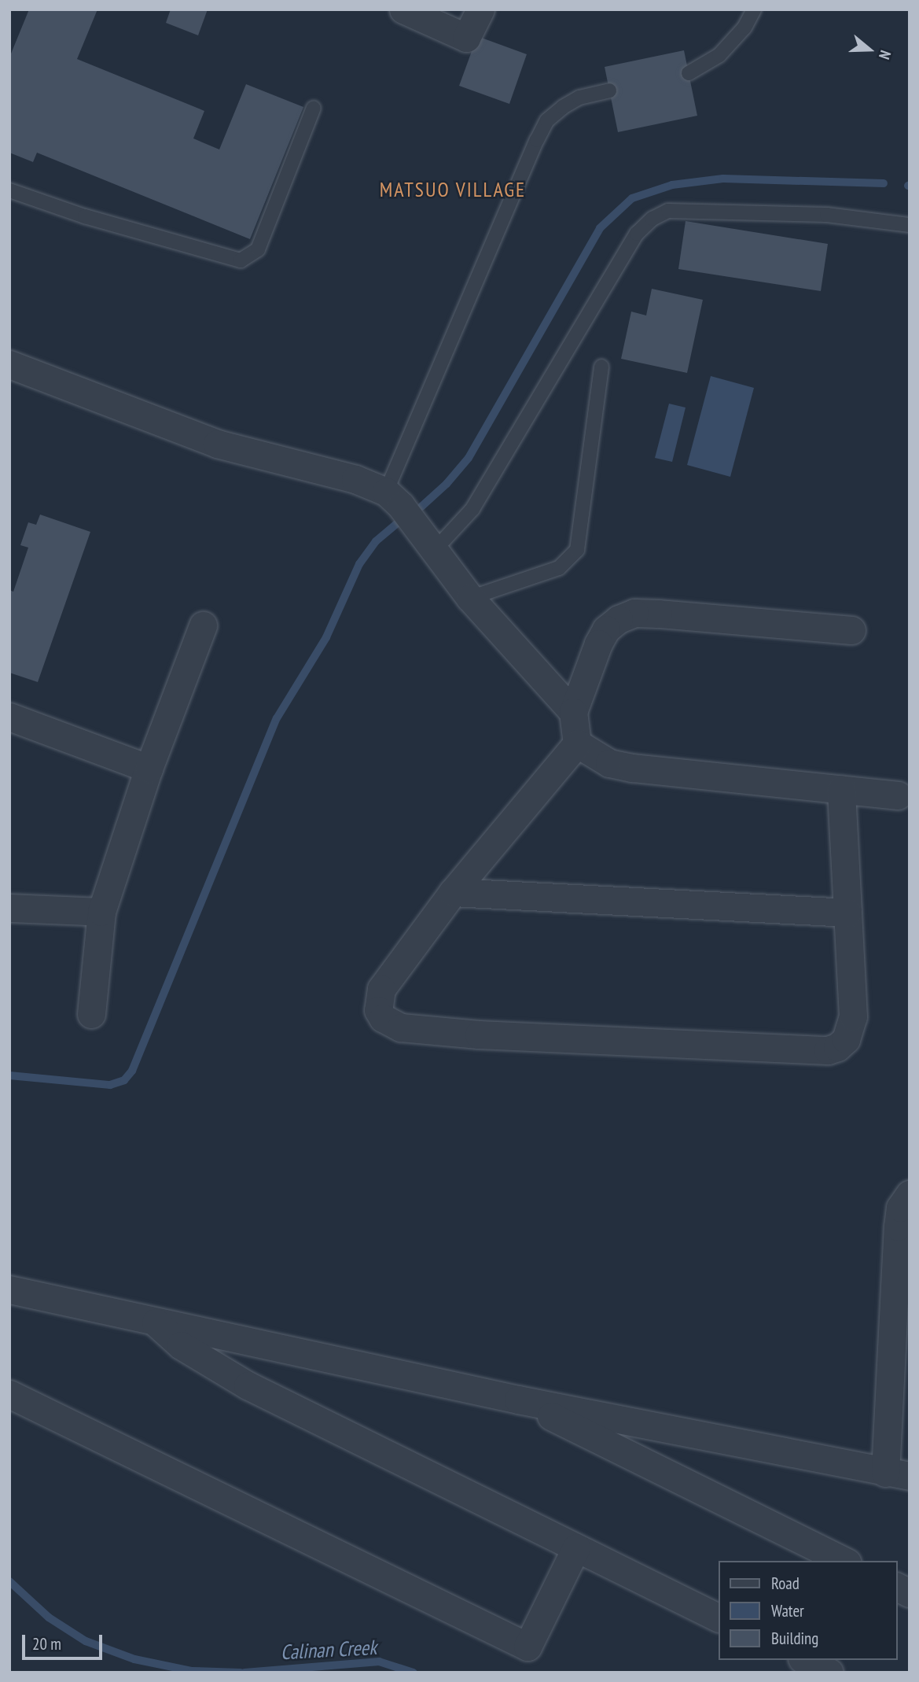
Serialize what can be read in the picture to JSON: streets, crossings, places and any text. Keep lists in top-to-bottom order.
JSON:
{
  "districts": ["MATSUO VILLAGE"],
  "water": ["Calinan Creek"],
  "legend": ["Road", "Water", "Building"],
  "scale_bar": "20 m",
  "north": "right"
}
